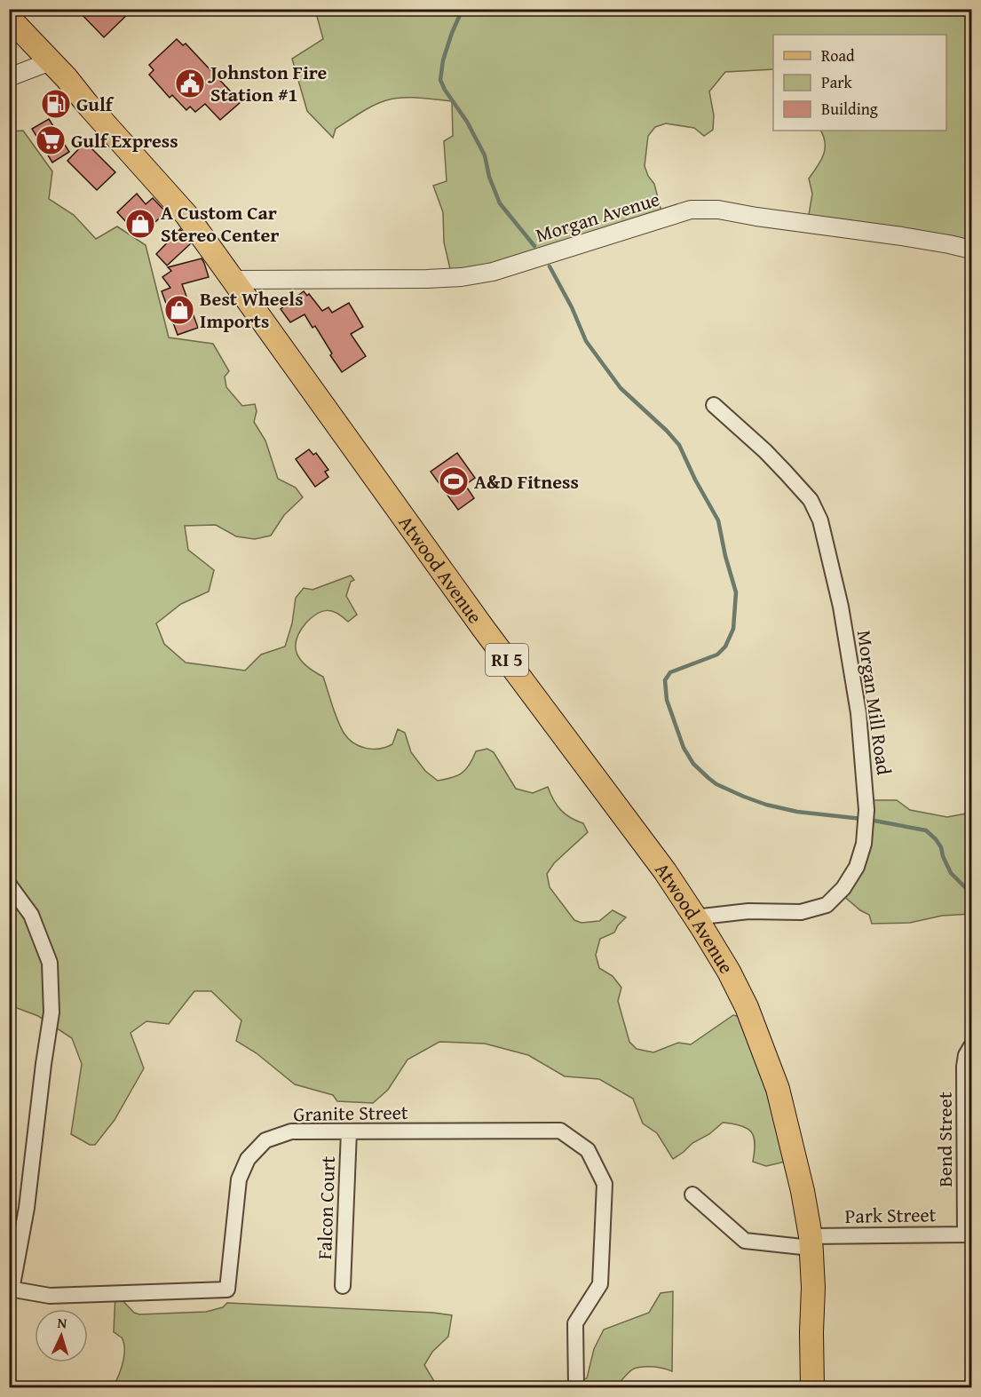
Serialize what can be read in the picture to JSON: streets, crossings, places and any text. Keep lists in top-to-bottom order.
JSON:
{
  "streets": {
    "main road": ["Atwood Avenue", "RI 5"],
    "street": [
      "Morgan Avenue",
      "Morgan Mill Road",
      "Granite Street",
      "Bend Street",
      "Falcon Court",
      "Park Street"
    ]
  },
  "crossings": [
    ["Morgan Avenue", "Atwood Avenue"],
    ["Atwood Avenue", "Morgan Mill Road"],
    ["Atwood Avenue", "Park Street"],
    ["Granite Street", "Falcon Court"],
    ["Bend Street", "Park Street"]
  ],
  "places": {
    "public building": ["Johnston Fire Station #1"],
    "fuel station": ["Gulf"],
    "supermarket": ["Gulf Express"],
    "shop": ["A Custom Car Stereo Center", "Best Wheels Imports"],
    "sports": ["A&D Fitness"]
  },
  "legend": ["Road", "Park", "Building"],
  "north": "top"
}
